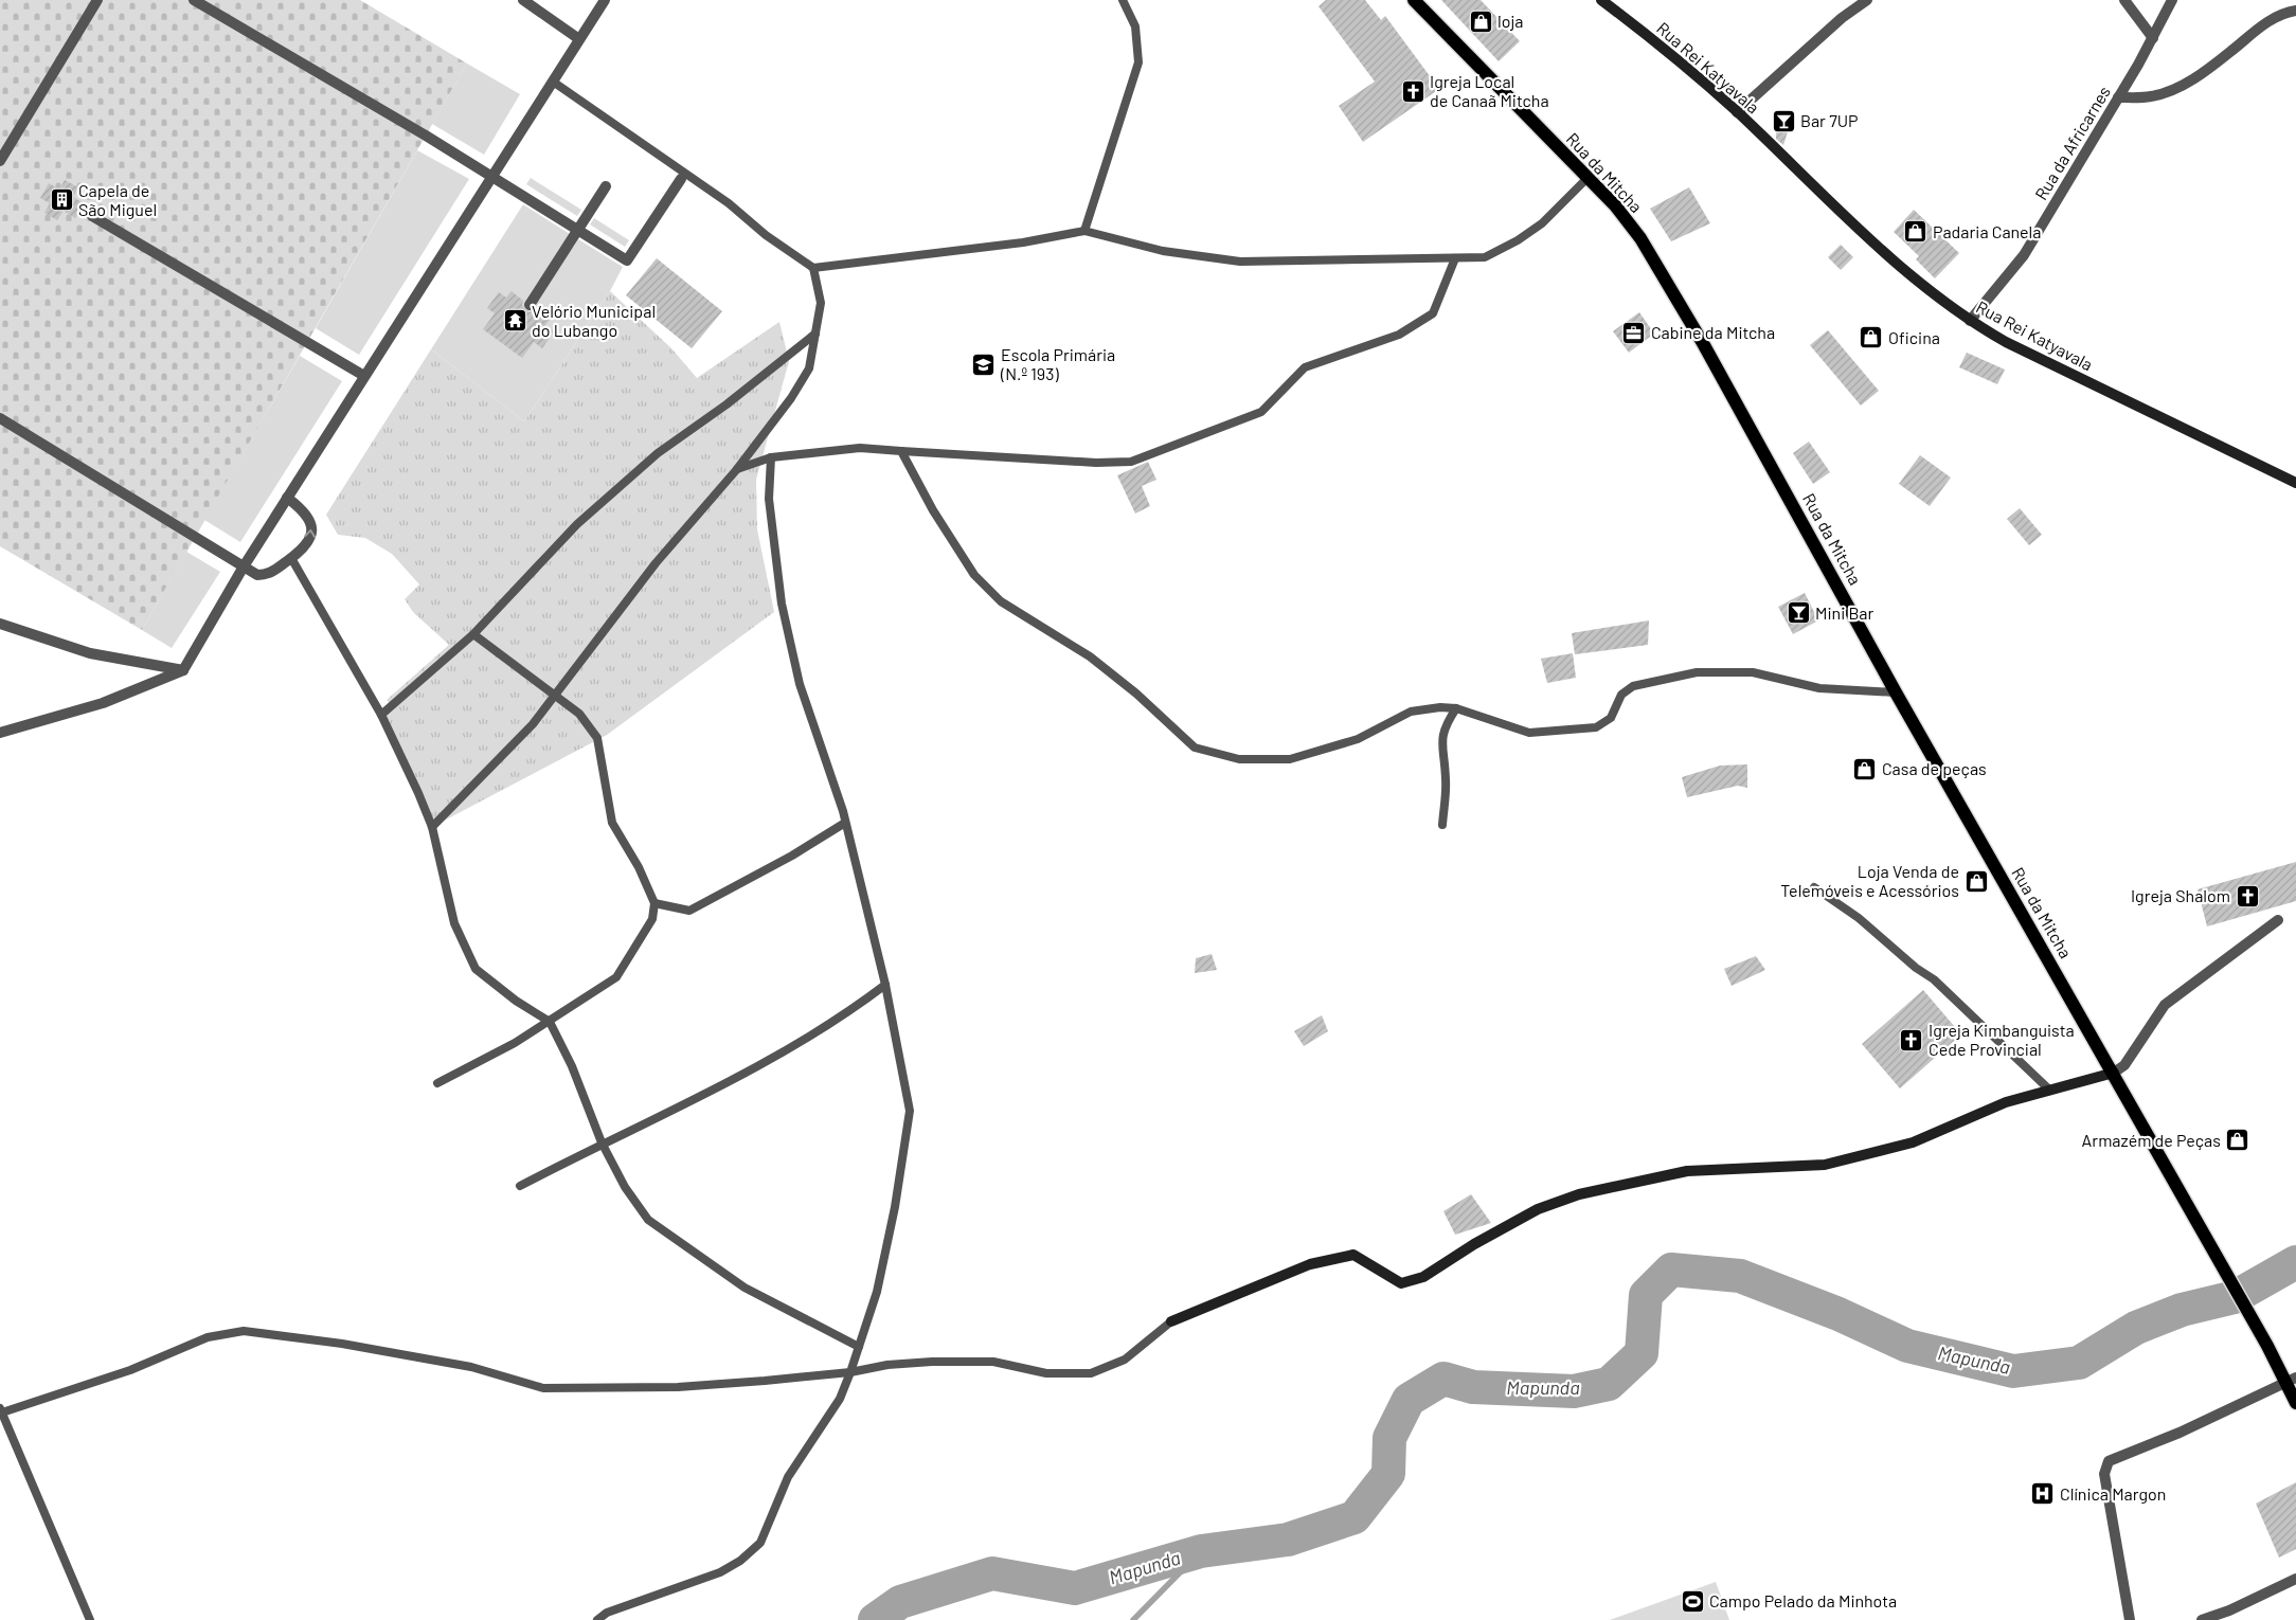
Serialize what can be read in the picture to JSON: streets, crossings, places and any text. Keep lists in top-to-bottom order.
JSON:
{
  "streets": {
    "main road": ["Rua da Mitcha"],
    "street": ["Rua Rei Katyavala", "Rua da Africarnes"]
  },
  "crossings": [
    ["Rua Rei Katyavala", "Rua da Africarnes"]
  ],
  "water": ["Mapunda"],
  "places": {
    "shop": [
      "loja",
      "Padaria Canela",
      "Oficina",
      "Casa de peças",
      "Loja Venda de Telemóveis e Acessórios",
      "Armazém de Peças"
    ],
    "church": ["Igreja Local de Canaã Mitcha", "Igreja Shalom", "Igreja Kimbanguista Cede Provincial"],
    "bar": ["Bar 7UP", "Mini Bar"],
    "building": ["Capela de São Miguel"],
    "temple": ["Velório Municipal do Lubango"],
    "office": ["Cabine da Mitcha"],
    "school or university": ["Escola Primária (N.º 193)"],
    "hospital": ["Clínica Margon"],
    "sports": ["Campo Pelado da Minhota"]
  }
}
